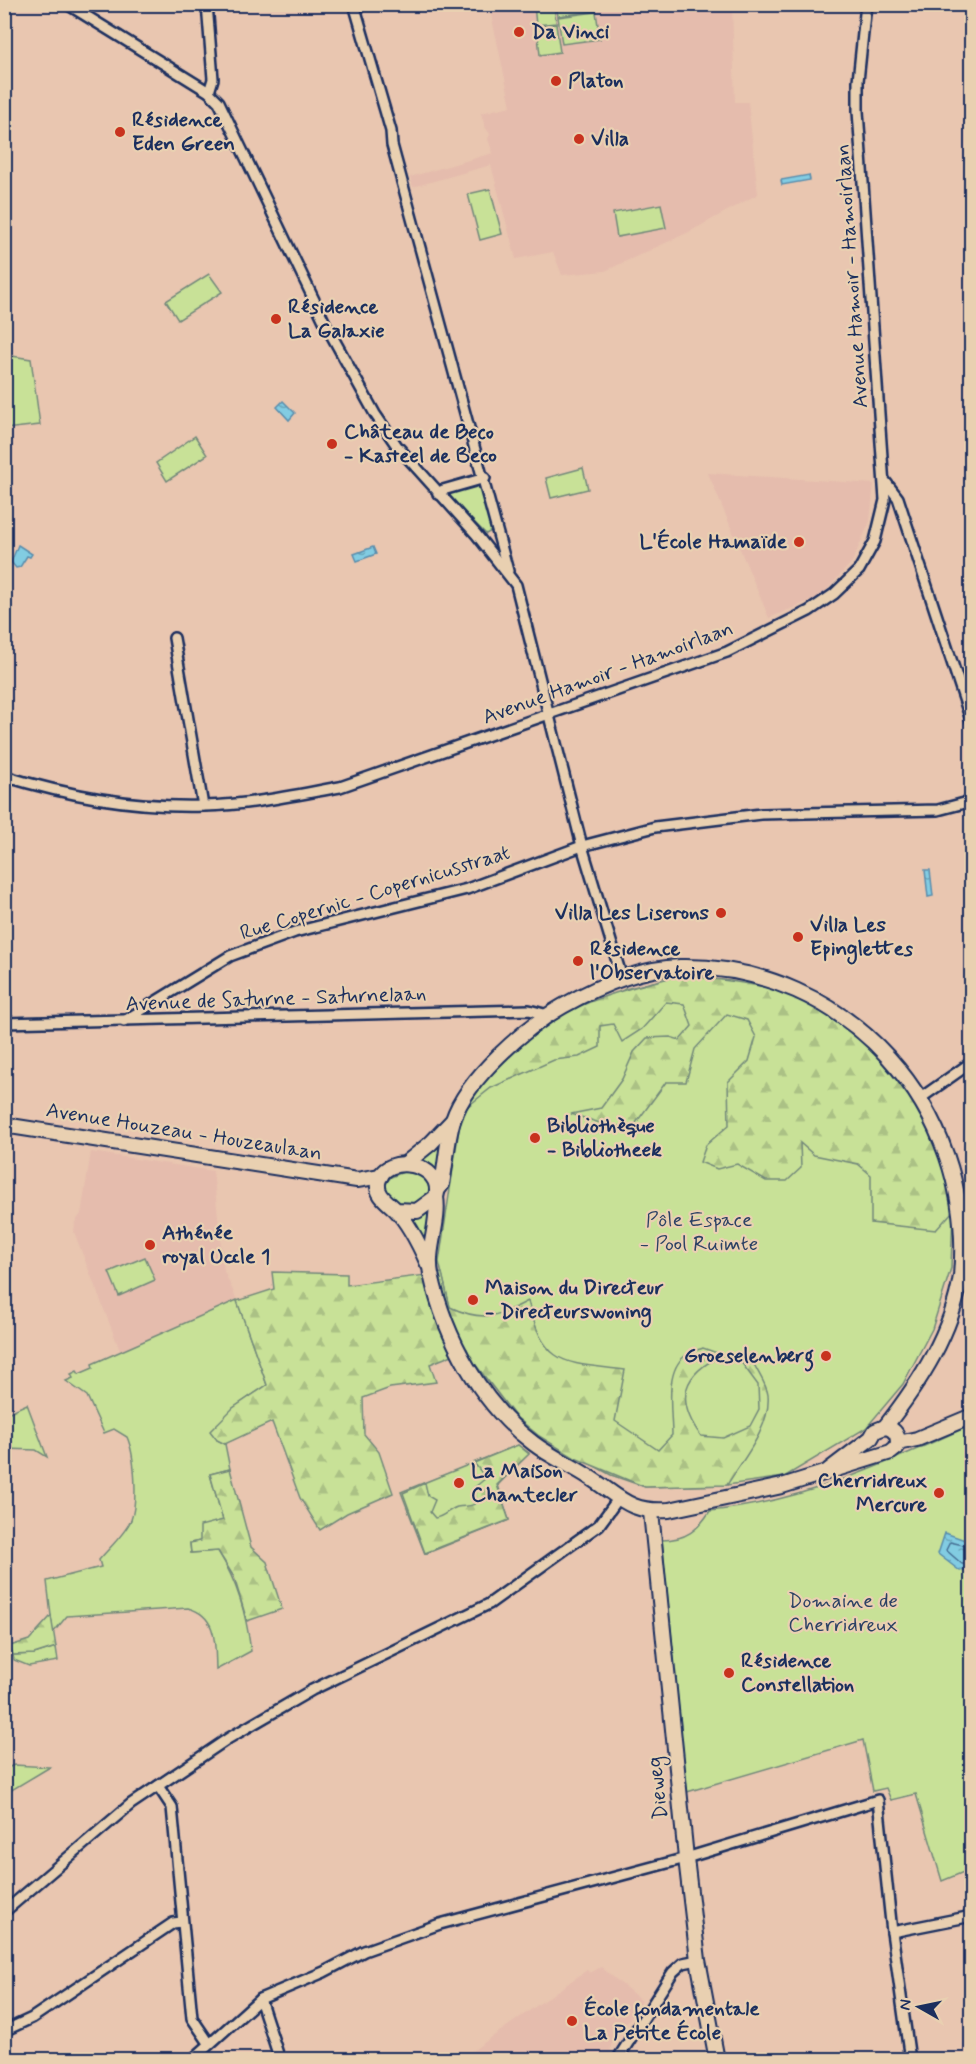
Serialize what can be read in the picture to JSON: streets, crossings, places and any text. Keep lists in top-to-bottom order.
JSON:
{
  "streets": {
    "street": [
      "Avenue Hamoir - Hamoirlaan",
      "Rue Copernic - Copernicusstraat",
      "Avenue de Saturne - Saturnelaan",
      "Avenue Houzeau - Houzeaulaan",
      "Dieweg"
    ]
  },
  "crossings": [
    ["Rue Copernic - Copernicusstraat", "Avenue de Saturne - Saturnelaan"]
  ],
  "parks": ["Pôle Espace - Pool Ruimte", "Domaine de Cherridreux"],
  "places": [
    "Da Vinci",
    "Platon",
    "Résidence Eden Green",
    "Villa",
    "Résidence La Galaxie",
    "Château de Beco - Kasteel de Beco",
    "L'École Hamaïde",
    "Villa Les Liserons",
    "Villa Les Epinglettes",
    "Résidence l'Observatoire",
    "Bibliothèque - Bibliotheek",
    "Athénée royal Uccle 1",
    "Maison du Directeur - Directeurswoning",
    "Groeselenberg",
    "La Maison Chantecler",
    "Cherridreux Mercure",
    "Résidence Constellation",
    "École fondamentale La Petite École"
  ],
  "north": "left"
}
